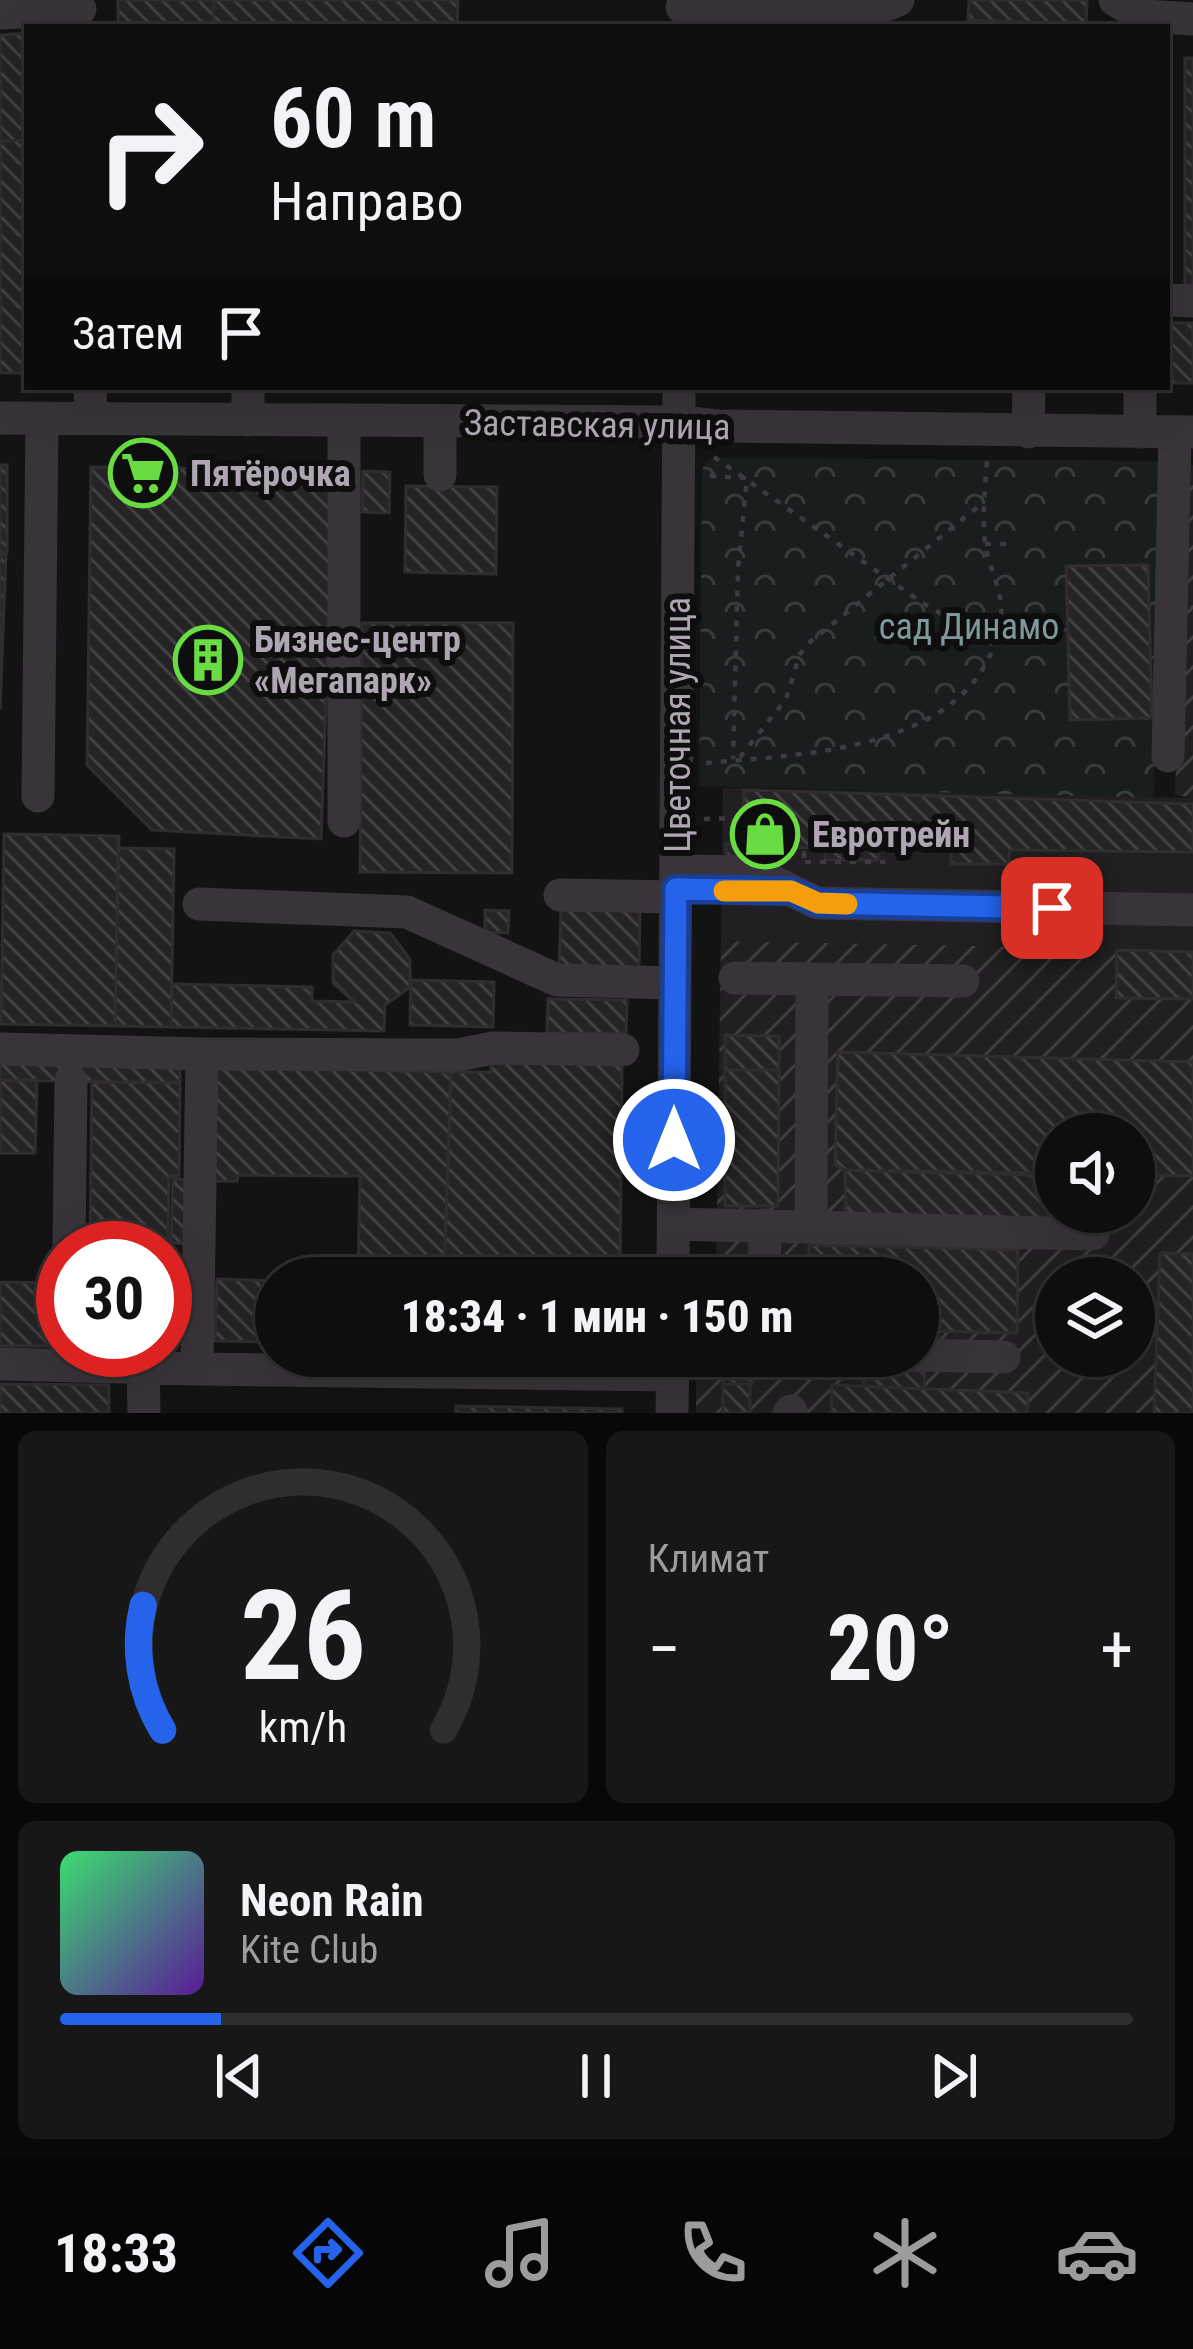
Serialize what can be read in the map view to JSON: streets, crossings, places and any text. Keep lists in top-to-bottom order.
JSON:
{
  "streets": {
    "street": ["Заставская улица", "Цветочная улица"]
  },
  "crossings": [
    ["Заставская улица", "Цветочная улица"]
  ],
  "parks": ["сад Динамо"],
  "places": {
    "supermarket": ["Пятёрочка"],
    "building": ["Бизнес-центр «Мегапарк»"],
    "shop": ["Евротрейн"]
  },
  "page": {
    "turn": ["60 m", "Направо"],
    "then": "Затем",
    "limit": "30",
    "trip": "18:34 · 1 мин · 150 m",
    "tile": "Климат",
    "heat": ["−", "20°", "+"],
    "song": ["Neon Rain", "Kite Club"],
    "tabs": "18:33",
    "gauge": ["26", "km/h"]
  }
}
